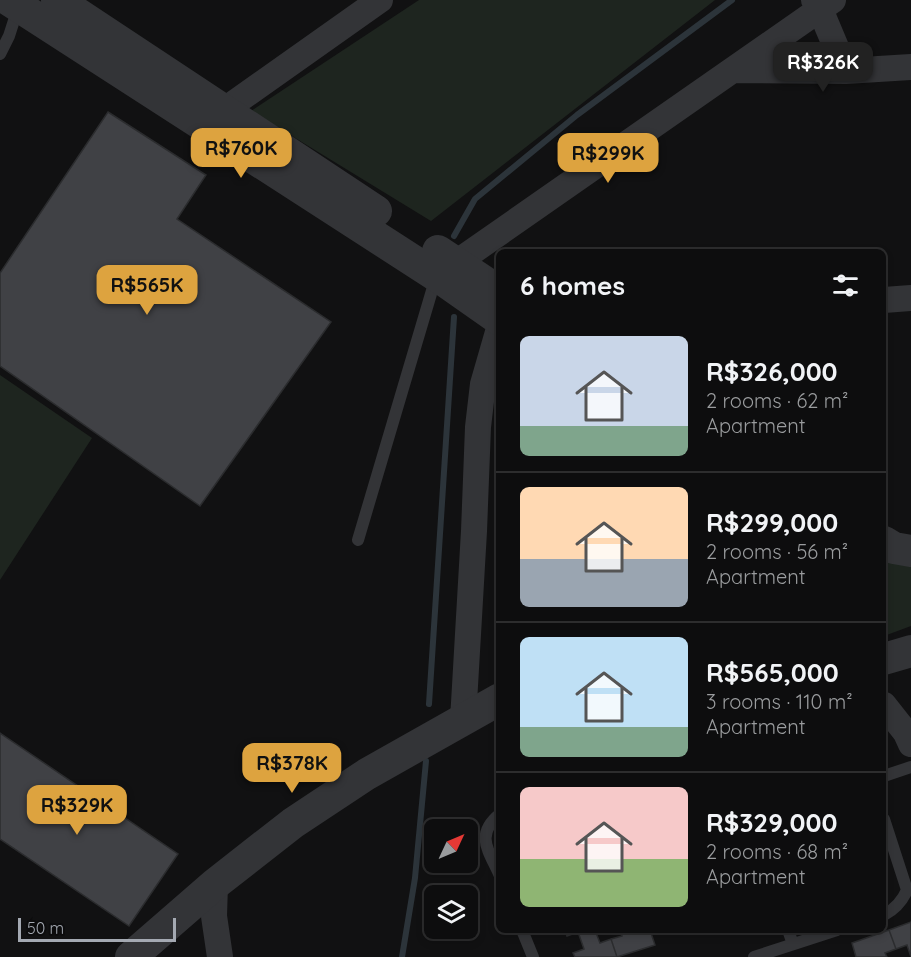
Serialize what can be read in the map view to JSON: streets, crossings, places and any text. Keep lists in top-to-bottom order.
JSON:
{
  "scale_bar": "50 m",
  "north": "top right",
  "page": {
    "price": [
      "R$326K",
      "R$760K",
      "R$299K",
      "R$565K",
      "R$378K",
      "R$329K"
    ],
    "heading": "6 homes",
    "list": [
      {
        "name": "R$326,000",
        "note": "2 rooms · 62 m² · Apartment"
      },
      {
        "name": "R$299,000",
        "note": "2 rooms · 56 m² · Apartment"
      },
      {
        "name": "R$565,000",
        "note": "3 rooms · 110 m² · Apartment"
      },
      {
        "name": "R$329,000",
        "note": "2 rooms · 68 m² · Apartment"
      }
    ],
    "scale": "50 m"
  }
}
